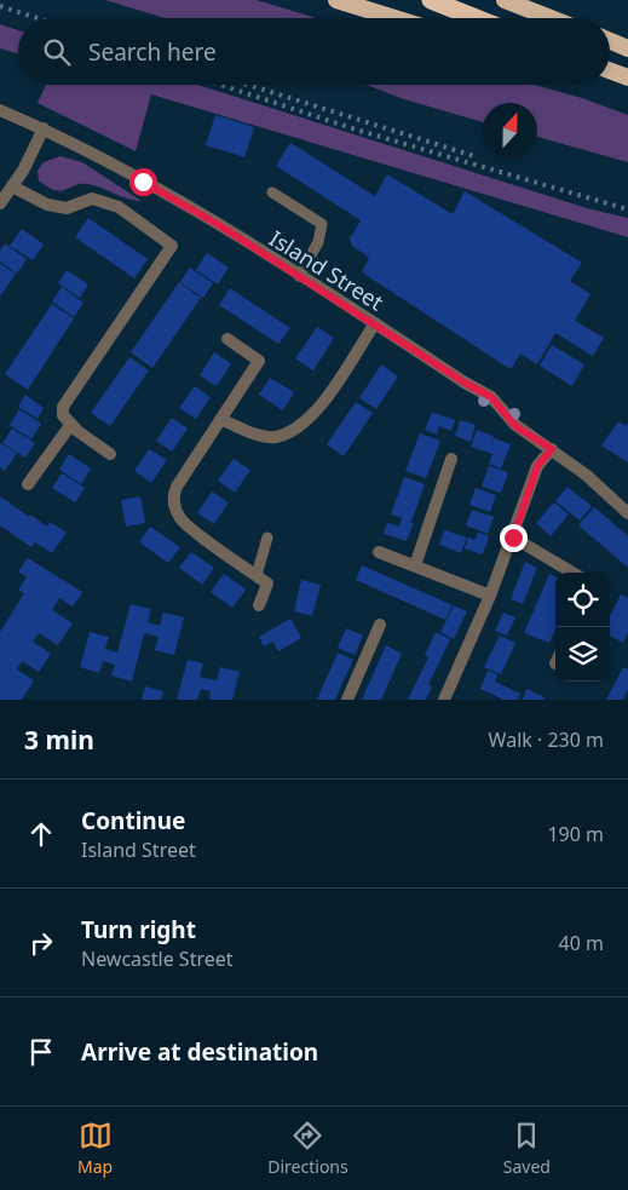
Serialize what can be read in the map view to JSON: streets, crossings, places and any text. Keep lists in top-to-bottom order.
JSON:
{
  "streets": {
    "street": ["Island Street"]
  },
  "north": "top",
  "page": {
    "search": "Search here",
    "heading": ["3 min", "Walk · 230 m"],
    "list": [
      ["Continue", "Island Street", "190 m"],
      ["Turn right", "Newcastle Street", "40 m"],
      "Arrive at destination"
    ],
    "nav": ["Map", "Directions", "Saved"]
  }
}
